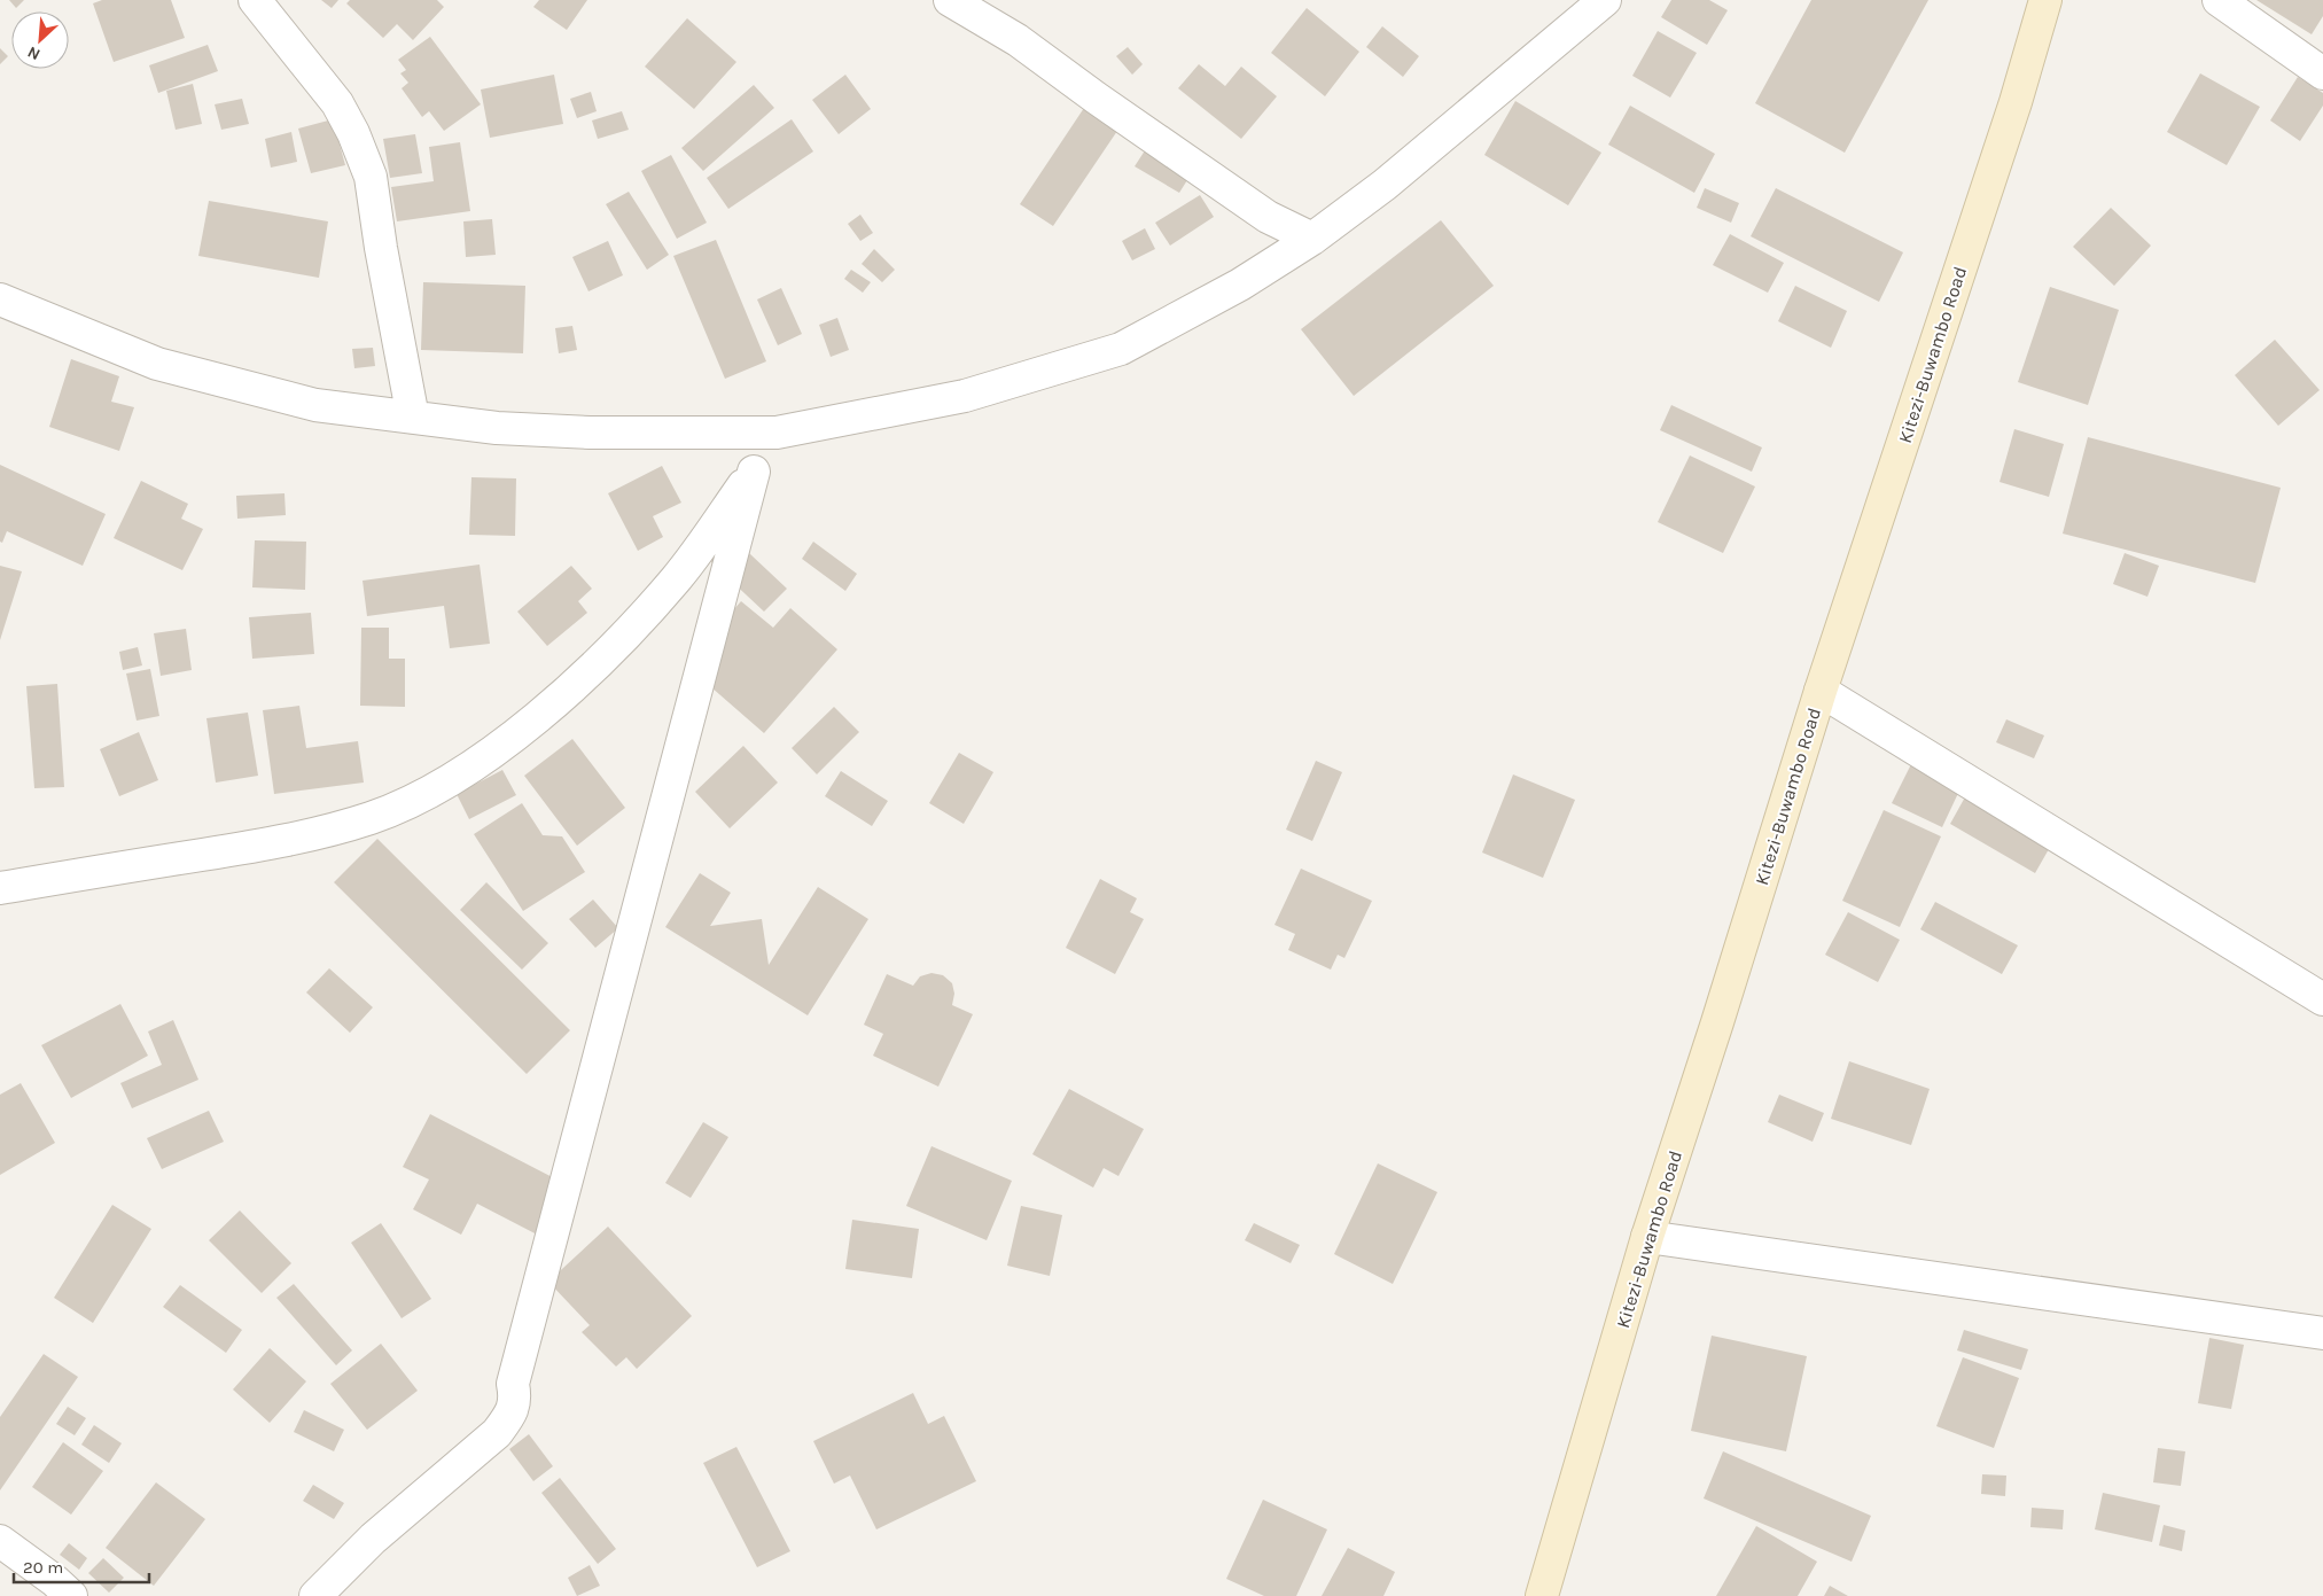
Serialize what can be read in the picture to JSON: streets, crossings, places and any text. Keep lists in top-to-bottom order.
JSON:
{
  "streets": {
    "street": ["Kitezi-Buwambo Road"]
  },
  "scale_bar": "20 m",
  "north": "bottom left"
}
